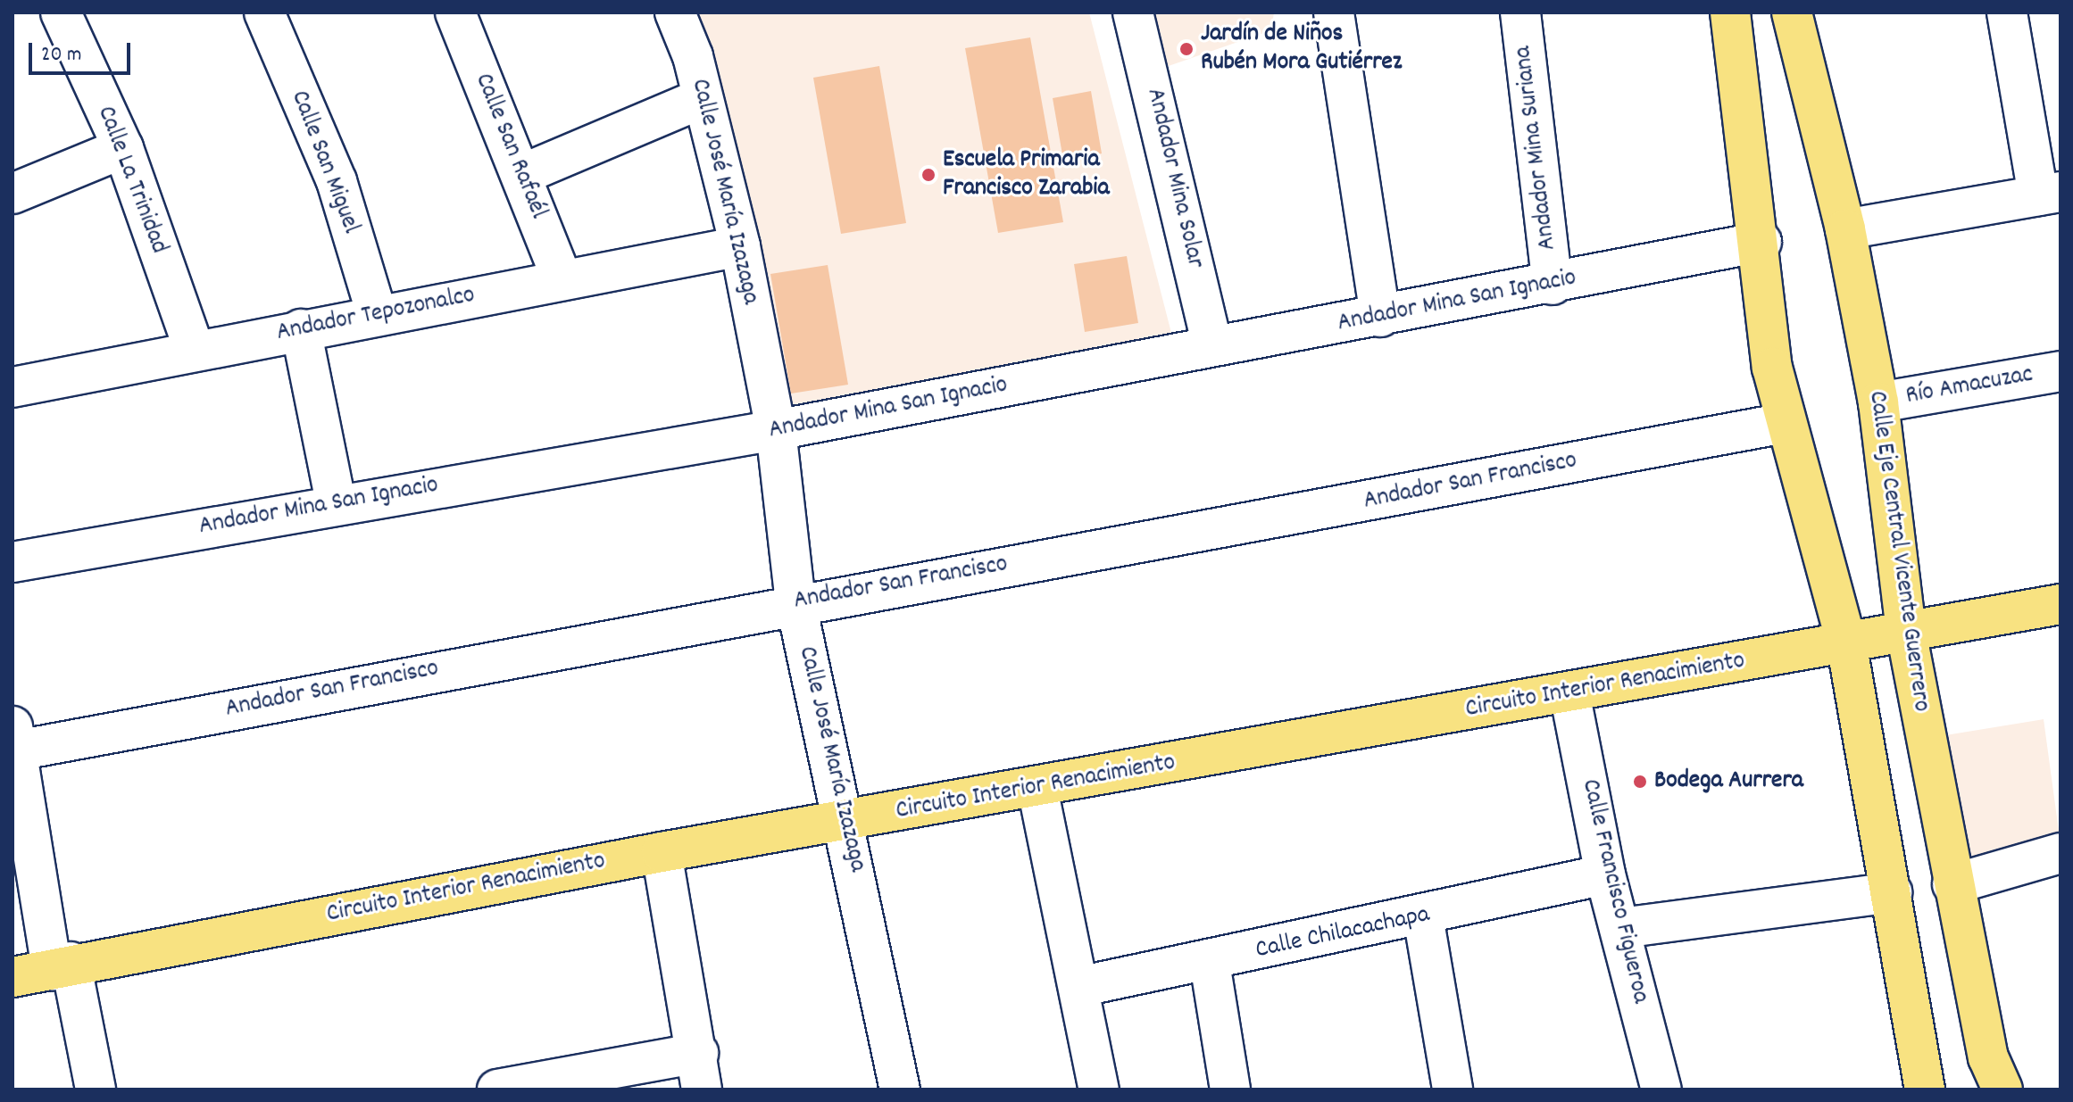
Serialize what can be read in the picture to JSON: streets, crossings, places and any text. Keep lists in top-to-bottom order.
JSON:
{
  "streets": {
    "main road": ["Calle Eje Central Vicente Guerrero", "Circuito Interior Renacimiento"],
    "street": [
      "Calle San Rafaél",
      "Andador Mina Suriana",
      "Calle San Miguel",
      "Andador Mina Solar",
      "Calle La Trinidad",
      "Calle José María Izazaga",
      "Andador Mina San Ignacio",
      "Andador Tepozonalco",
      "Río Amacuzac",
      "Andador San Francisco",
      "Calle Francisco Figueroa",
      "Calle Chilacachapa"
    ]
  },
  "crossings": [
    ["Calle San Rafaél", "Andador Tepozonalco"],
    ["Andador Mina Suriana", "Andador Mina San Ignacio"],
    ["Calle San Miguel", "Andador Tepozonalco"],
    ["Andador Mina Solar", "Andador Mina San Ignacio"],
    ["Calle La Trinidad", "Andador Tepozonalco"],
    ["Calle José María Izazaga", "Andador Mina San Ignacio"],
    ["Calle José María Izazaga", "Andador Tepozonalco"],
    ["Calle José María Izazaga", "Andador San Francisco"],
    ["Calle José María Izazaga", "Circuito Interior Renacimiento"],
    ["Río Amacuzac", "Calle Eje Central Vicente Guerrero"],
    ["Calle Eje Central Vicente Guerrero", "Circuito Interior Renacimiento"],
    ["Circuito Interior Renacimiento", "Calle Francisco Figueroa"],
    ["Calle Francisco Figueroa", "Calle Chilacachapa"]
  ],
  "places": ["Jardín de Niños Rubén Mora Gutiérrez", "Escuela Primaria Francisco Zarabia", "Bodega Aurrera"],
  "scale_bar": "20 m"
}
